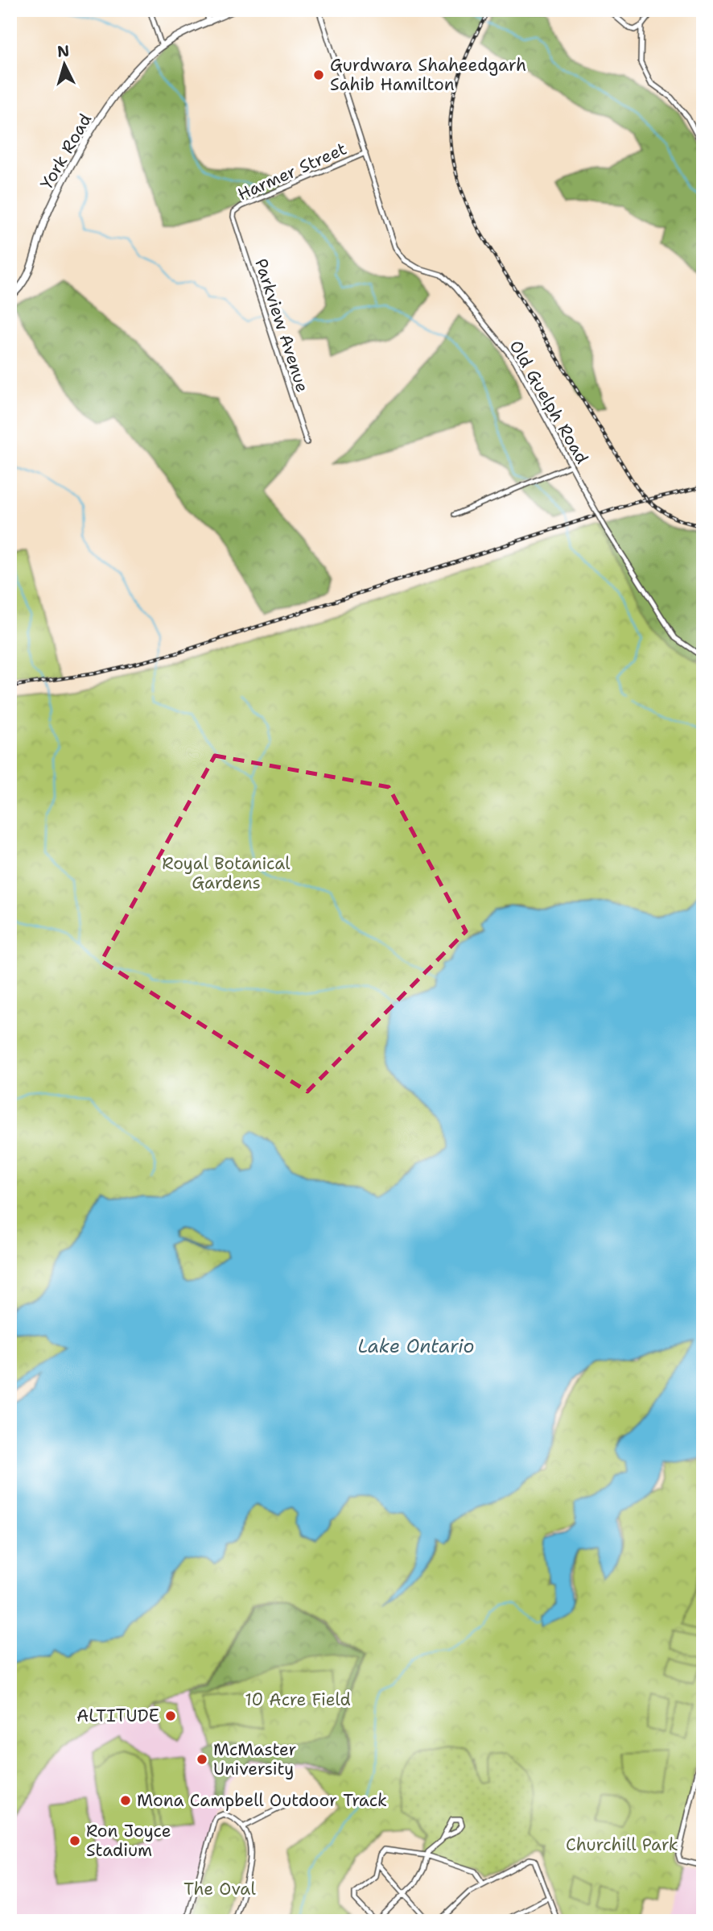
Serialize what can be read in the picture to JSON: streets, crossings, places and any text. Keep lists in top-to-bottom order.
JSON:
{
  "streets": {
    "main road": ["York Road"],
    "street": ["Harmer Street", "Parkview Avenue", "Old Guelph Road"]
  },
  "crossings": [
    ["Harmer Street", "Parkview Avenue"],
    ["Harmer Street", "Old Guelph Road"]
  ],
  "water": ["Lake Ontario"],
  "parks": [
    "Royal Botanical Gardens",
    "10 Acre Field",
    "Churchill Park",
    "The Oval"
  ],
  "places": [
    "Gurdwara Shaheedgarh Sahib Hamilton",
    "ALTITUDE",
    "McMaster University",
    "Mona Campbell Outdoor Track",
    "Ron Joyce Stadium"
  ],
  "north": "top"
}
